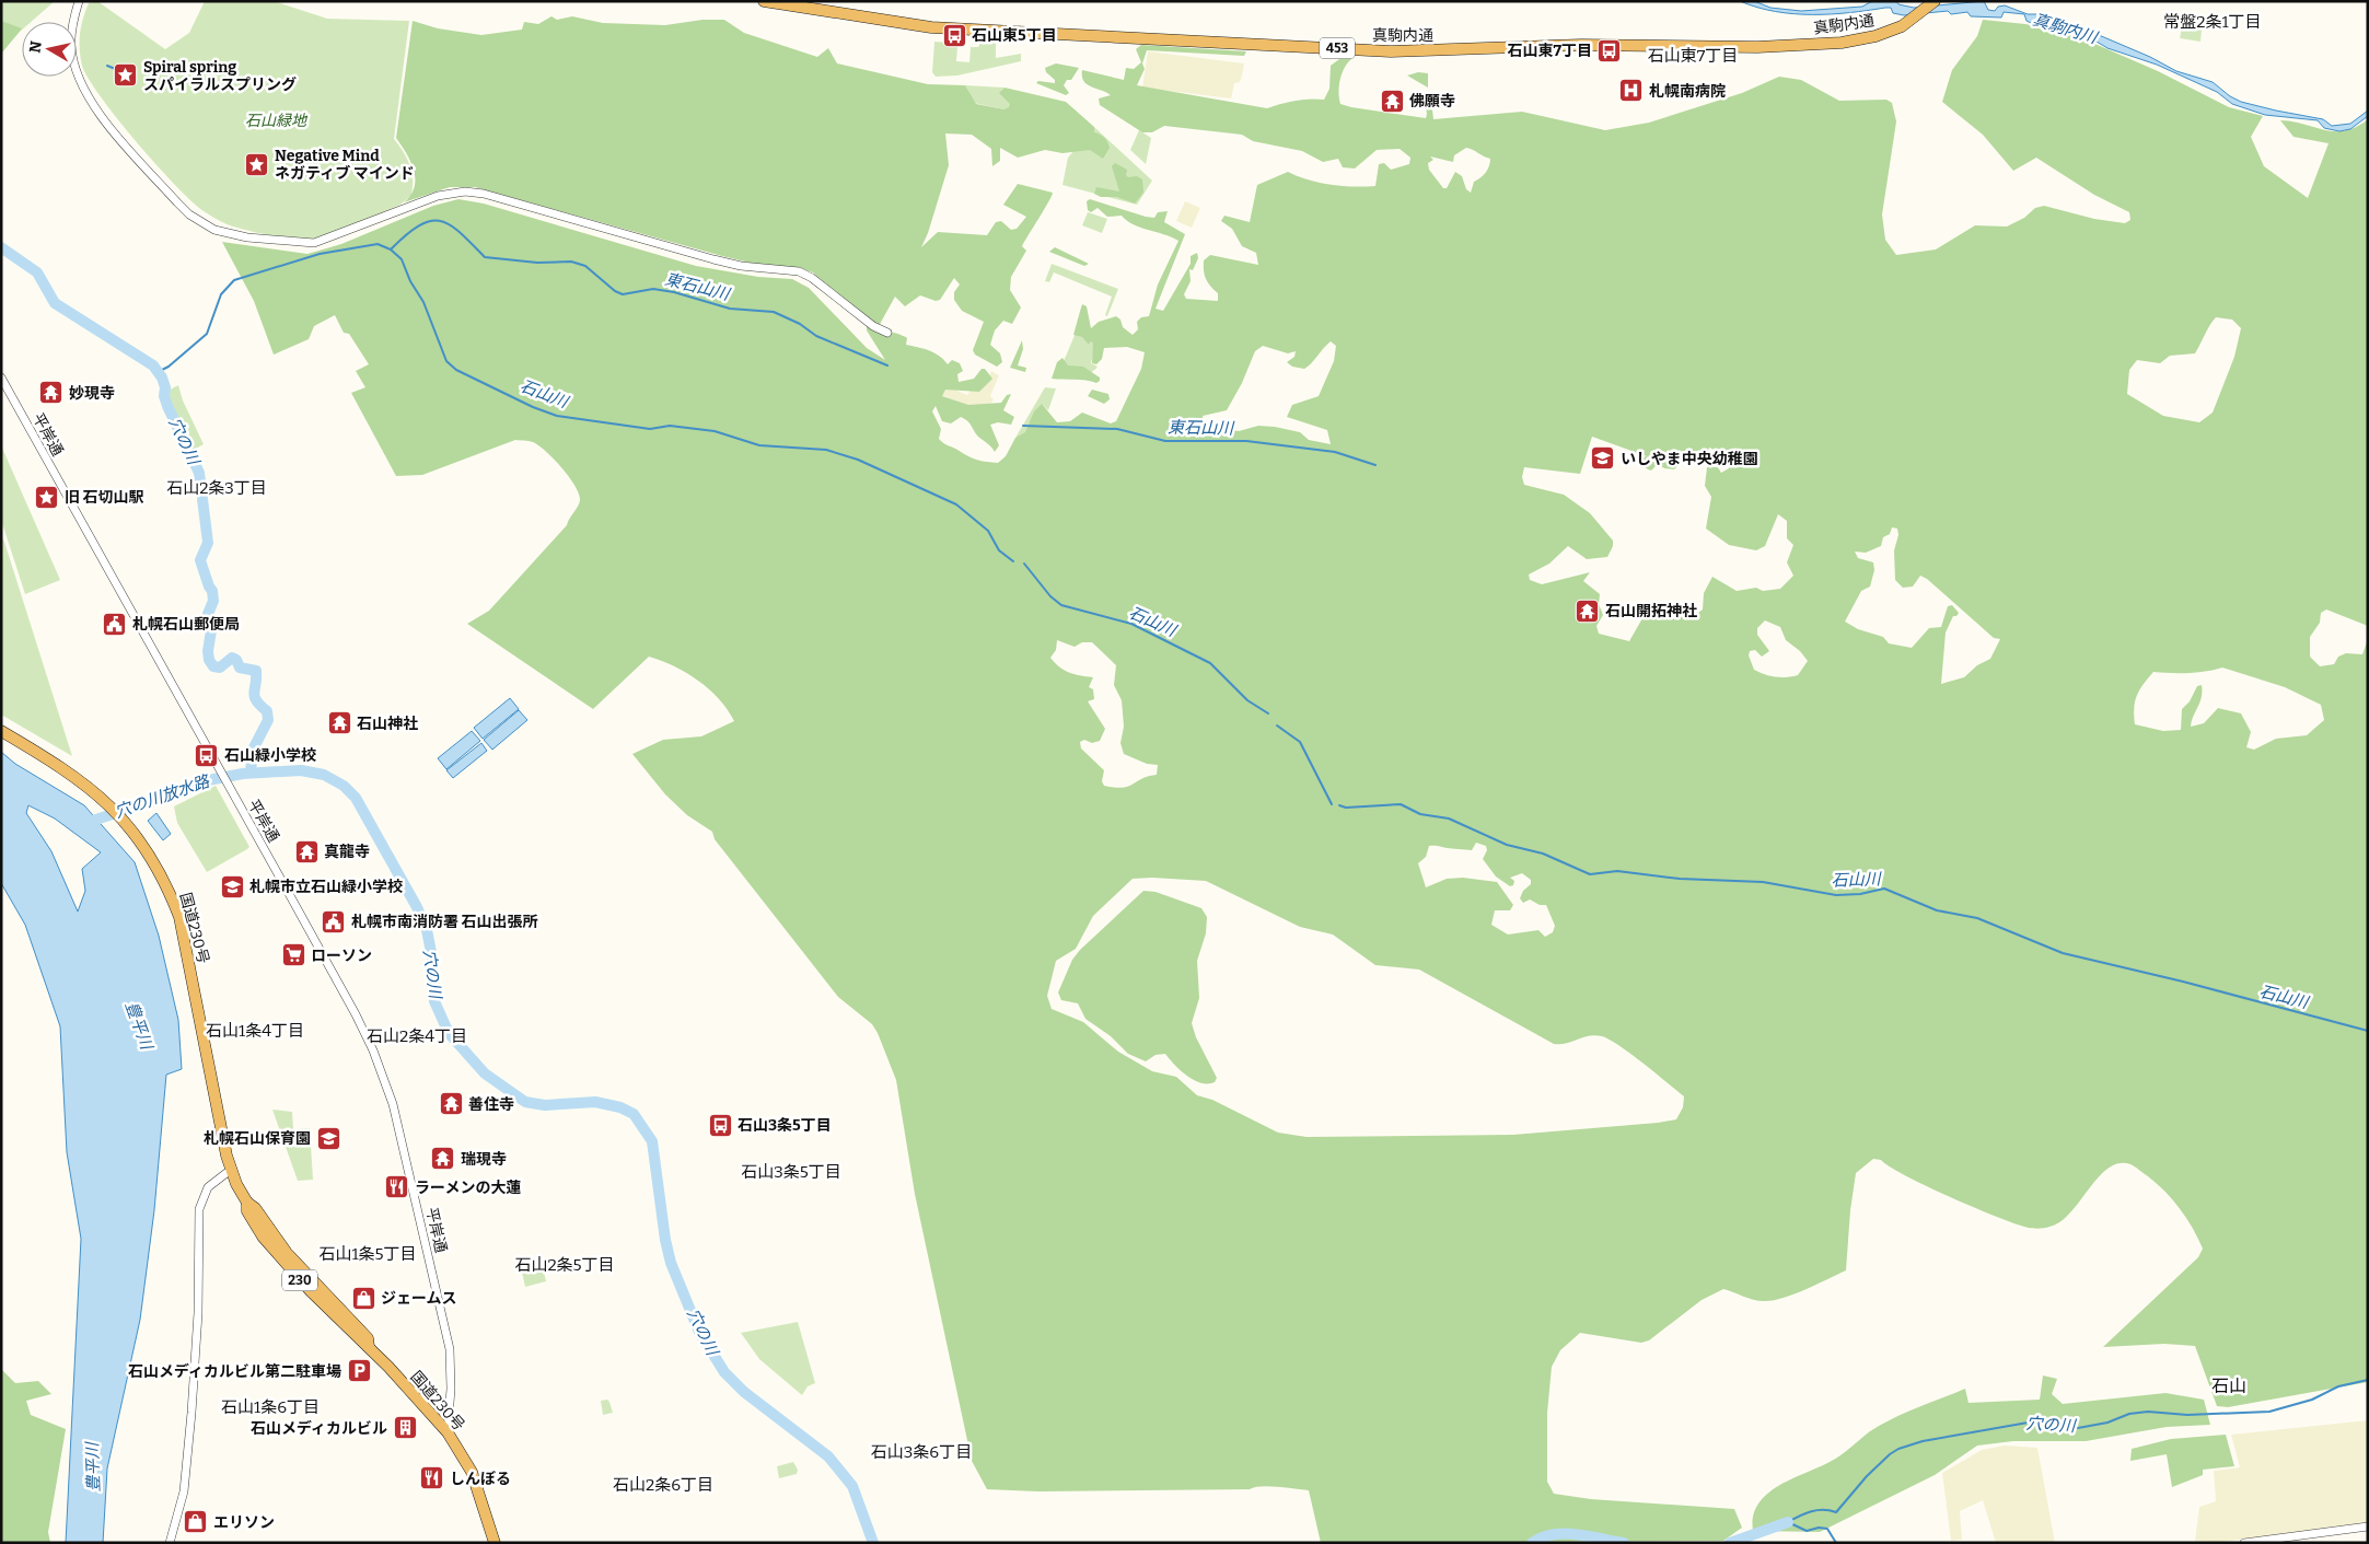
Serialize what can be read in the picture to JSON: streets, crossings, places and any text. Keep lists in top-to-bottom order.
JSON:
{
  "streets": {
    "highway": [
      "真駒内通",
      "453",
      "国道230号",
      "230"
    ],
    "street": ["平岸通"]
  },
  "crossings": [
    ["平岸通", "国道230号"]
  ],
  "districts": [
    "常盤2条1丁目",
    "石山東7丁目",
    "石山2条3丁目",
    "石山1条4丁目",
    "石山2条4丁目",
    "石山3条5丁目",
    "石山1条5丁目",
    "石山2条5丁目",
    "石山",
    "石山1条6丁目",
    "石山3条6丁目",
    "石山2条6丁目"
  ],
  "water": [
    "真駒内川",
    "東石山川",
    "石山川",
    "穴の川",
    "穴の川放水路",
    "豊平川"
  ],
  "parks": ["石山緑地"],
  "places": {
    "bus stop": [
      "石山東5丁目",
      "石山東7丁目",
      "石山緑小学校",
      "石山3条5丁目"
    ],
    "place": ["Spiral spring スパイラルスプリング", "Negative Mind ネガティブ マインド", "旧 石切山駅"],
    "hospital": ["札幌南病院"],
    "temple": [
      "佛願寺",
      "妙現寺",
      "石山開拓神社",
      "石山神社",
      "真龍寺",
      "善住寺",
      "瑞現寺"
    ],
    "school or university": ["いしやま中央幼稚園", "札幌市立石山緑小学校", "札幌石山保育園"],
    "public building": ["札幌石山郵便局", "札幌市南消防署 石山出張所"],
    "supermarket": ["ローソン"],
    "restaurant": ["ラーメンの大蓮", "しんぼる"],
    "shop": ["ジェームス", "エリソン"],
    "parking": ["石山メディカルビル第二駐車場"],
    "building": ["石山メディカルビル"]
  },
  "north": "left"
}
